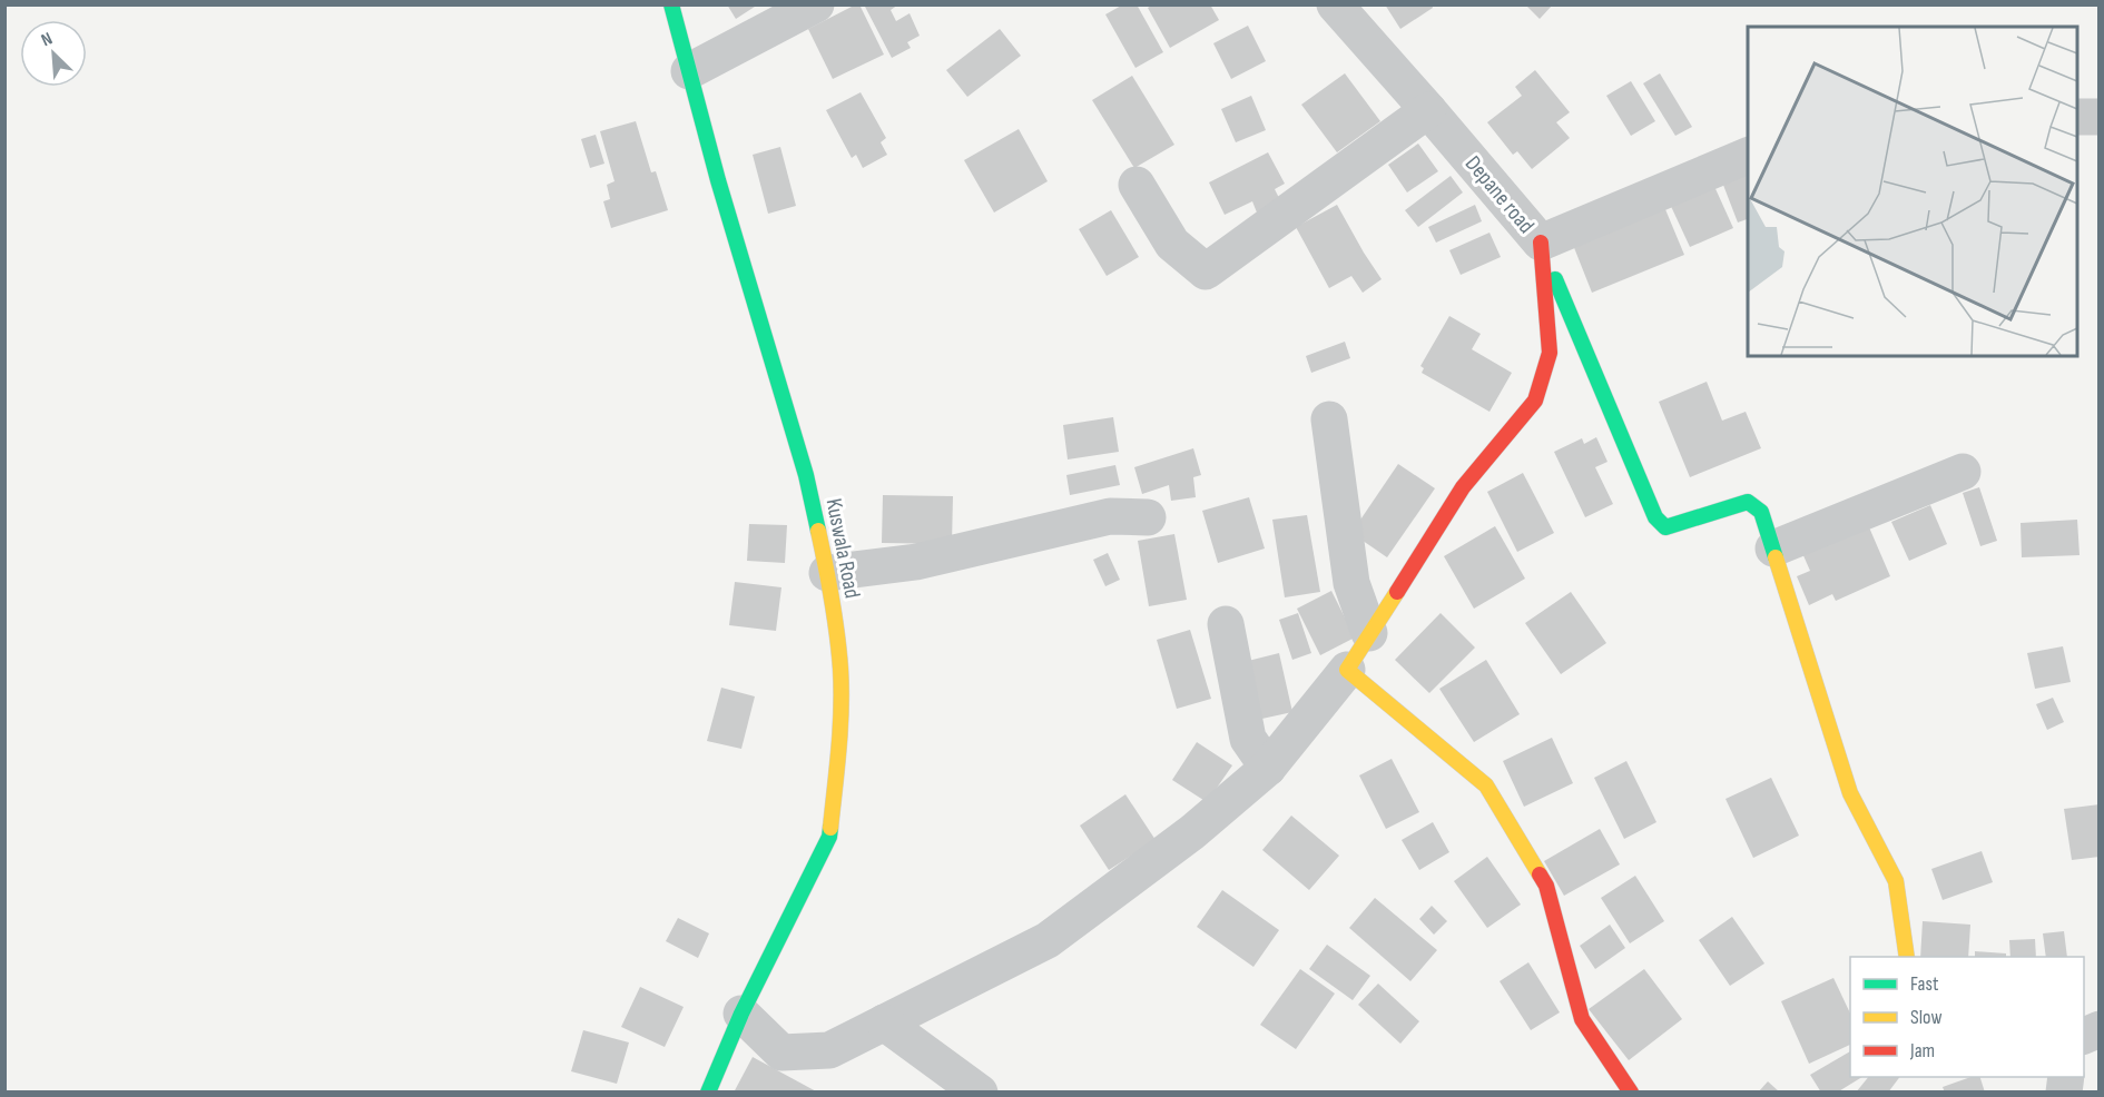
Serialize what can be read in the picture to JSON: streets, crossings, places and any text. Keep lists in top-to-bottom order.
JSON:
{
  "streets": {
    "street": ["Depane road", "Kuswala Road"]
  },
  "legend": ["Fast", "Slow", "Jam"],
  "north": "top left"
}
